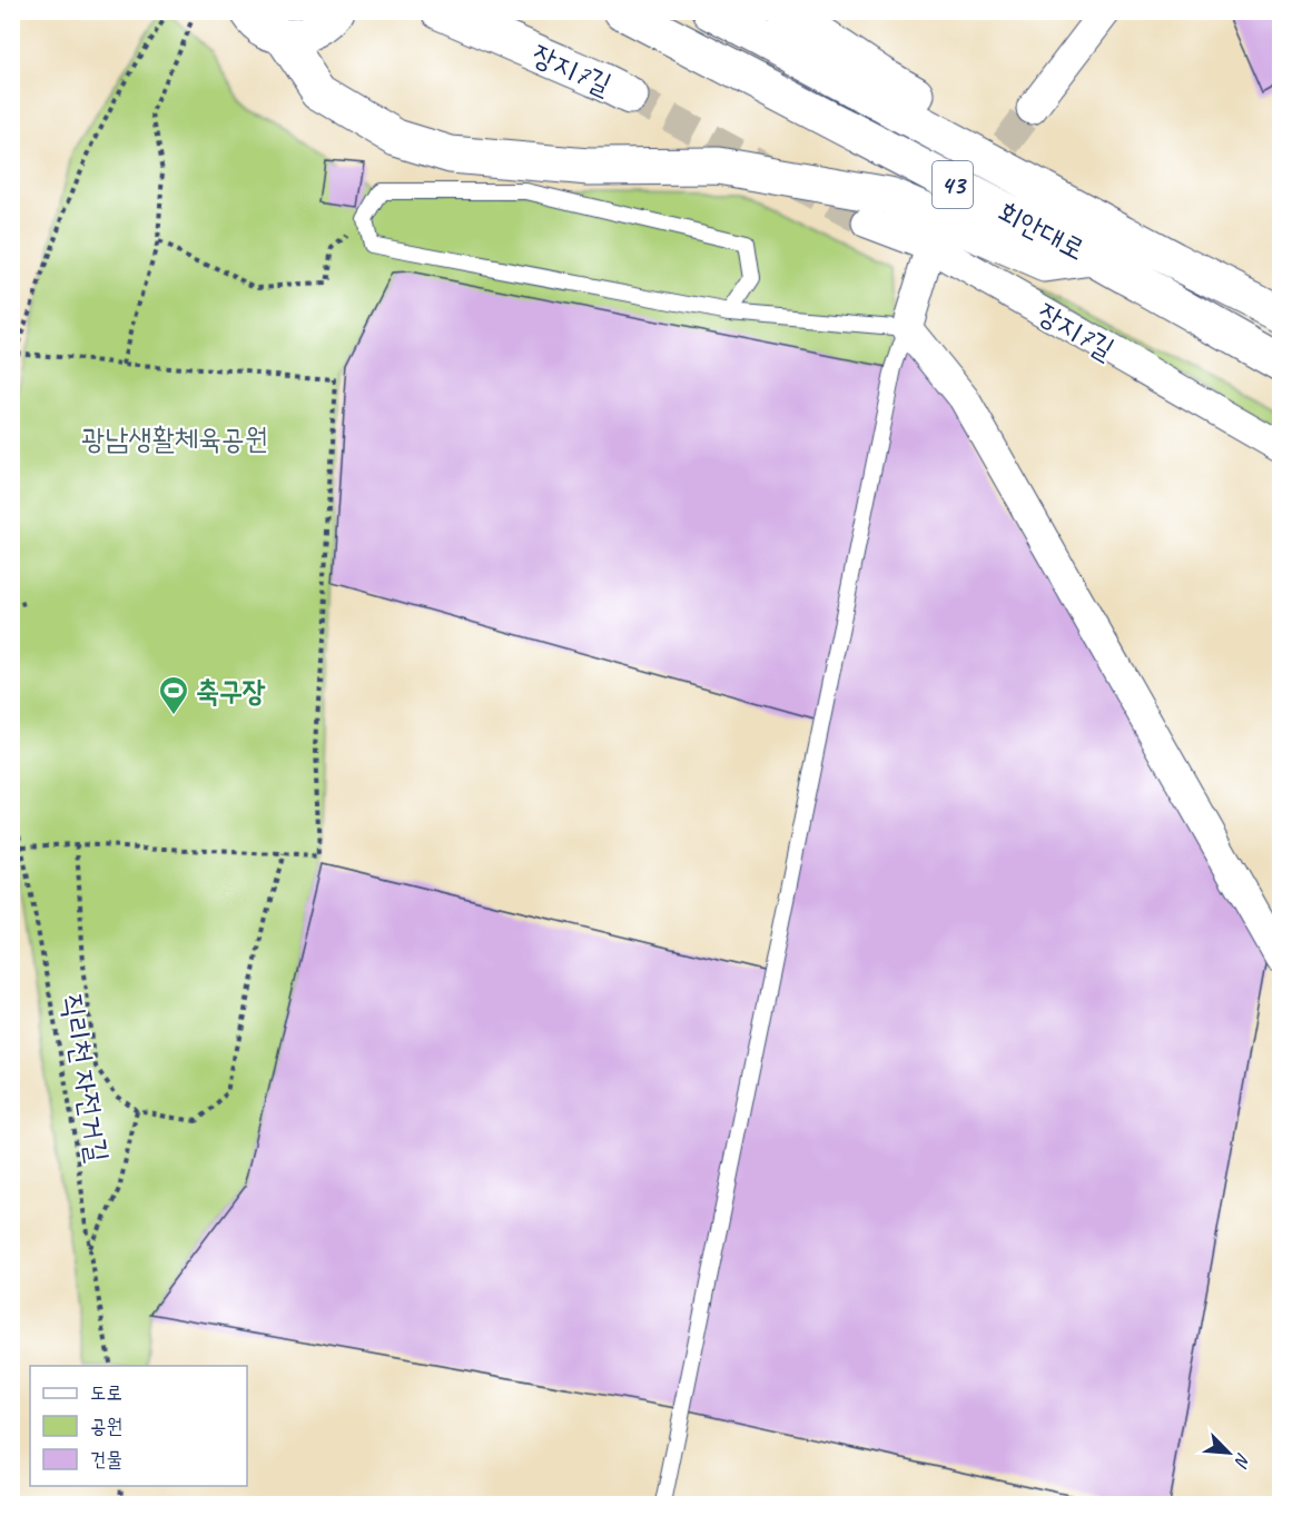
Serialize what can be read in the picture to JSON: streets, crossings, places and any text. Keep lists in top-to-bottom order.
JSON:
{
  "streets": {
    "main road": ["장지7길", "43", "회안대로"],
    "path": ["직리천 자전거길"]
  },
  "parks": ["광남생활체육공원"],
  "places": {
    "sports": ["축구장"]
  },
  "legend": ["도로", "공원", "건물"],
  "north": "bottom right"
}
